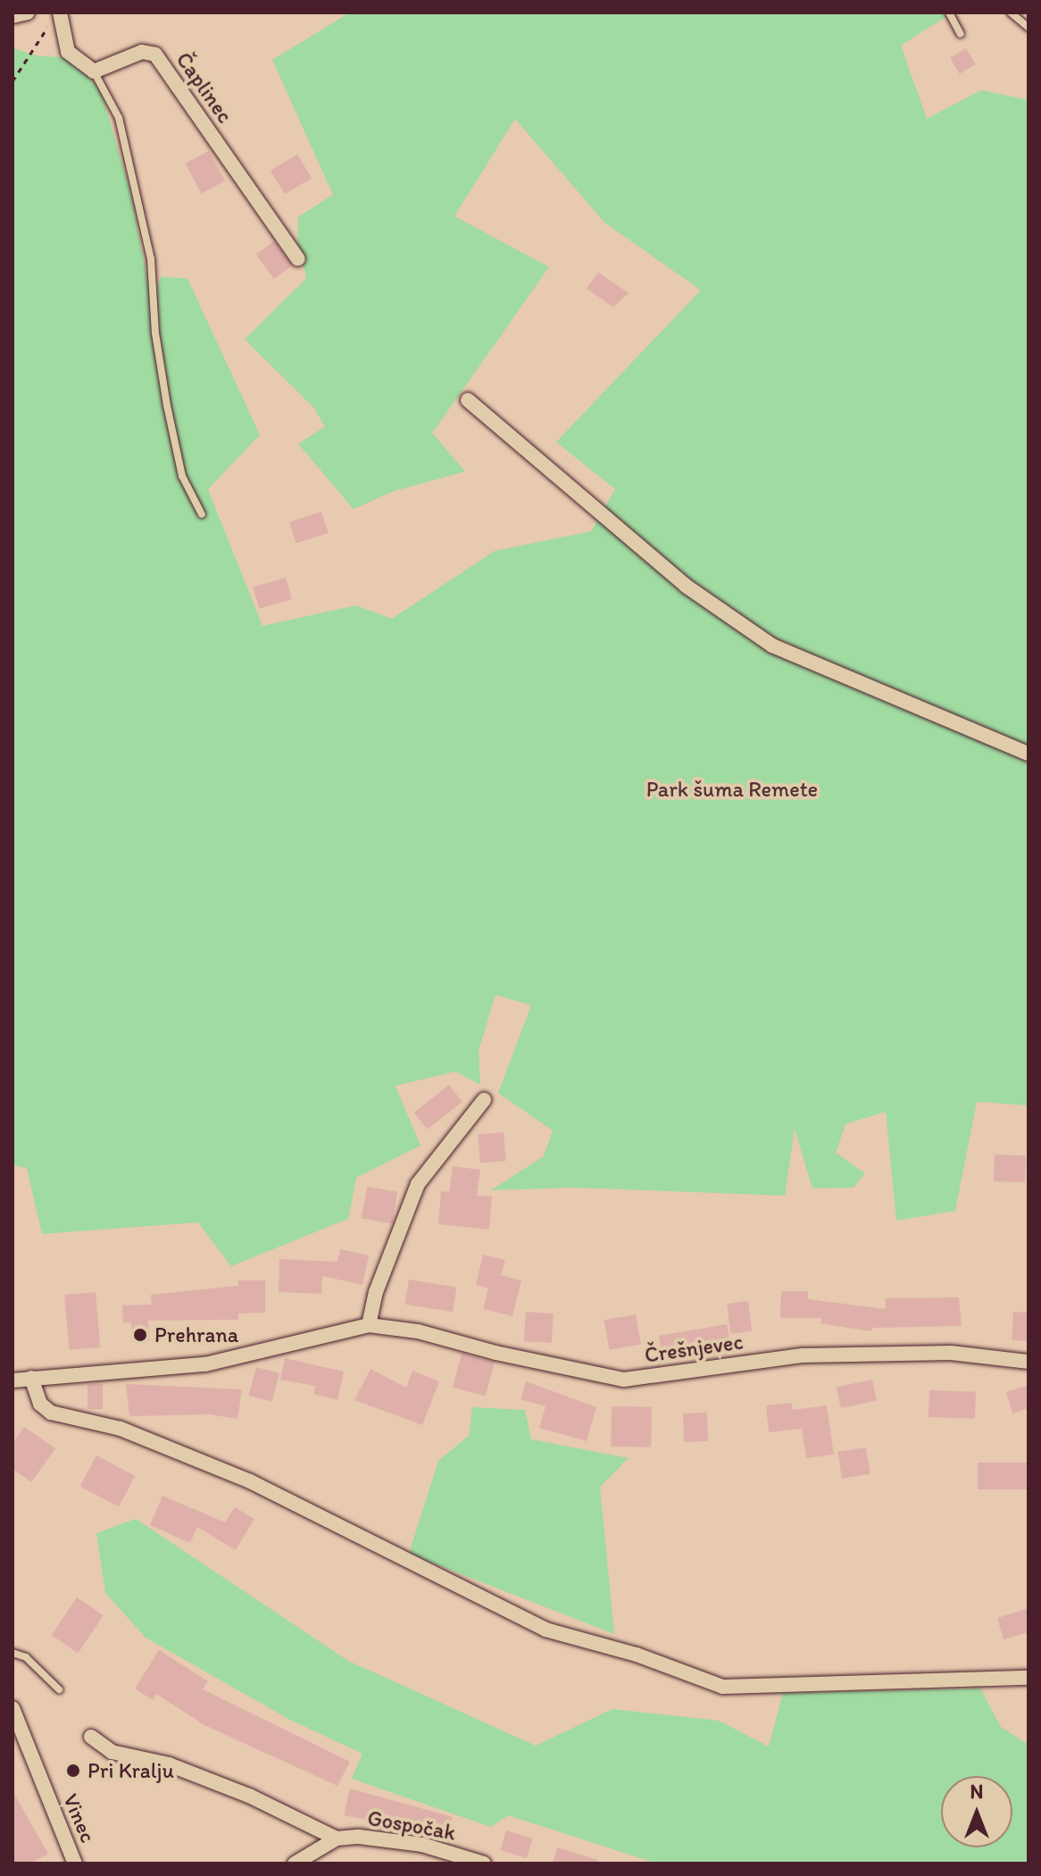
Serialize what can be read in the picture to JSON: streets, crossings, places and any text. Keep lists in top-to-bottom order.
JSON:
{
  "streets": {
    "street": [
      "Čaplinec",
      "Črešnjevec",
      "Vinec",
      "Gospočak"
    ]
  },
  "parks": ["Park šuma Remete"],
  "places": ["Prehrana", "Pri Kralju"],
  "north": "top"
}
